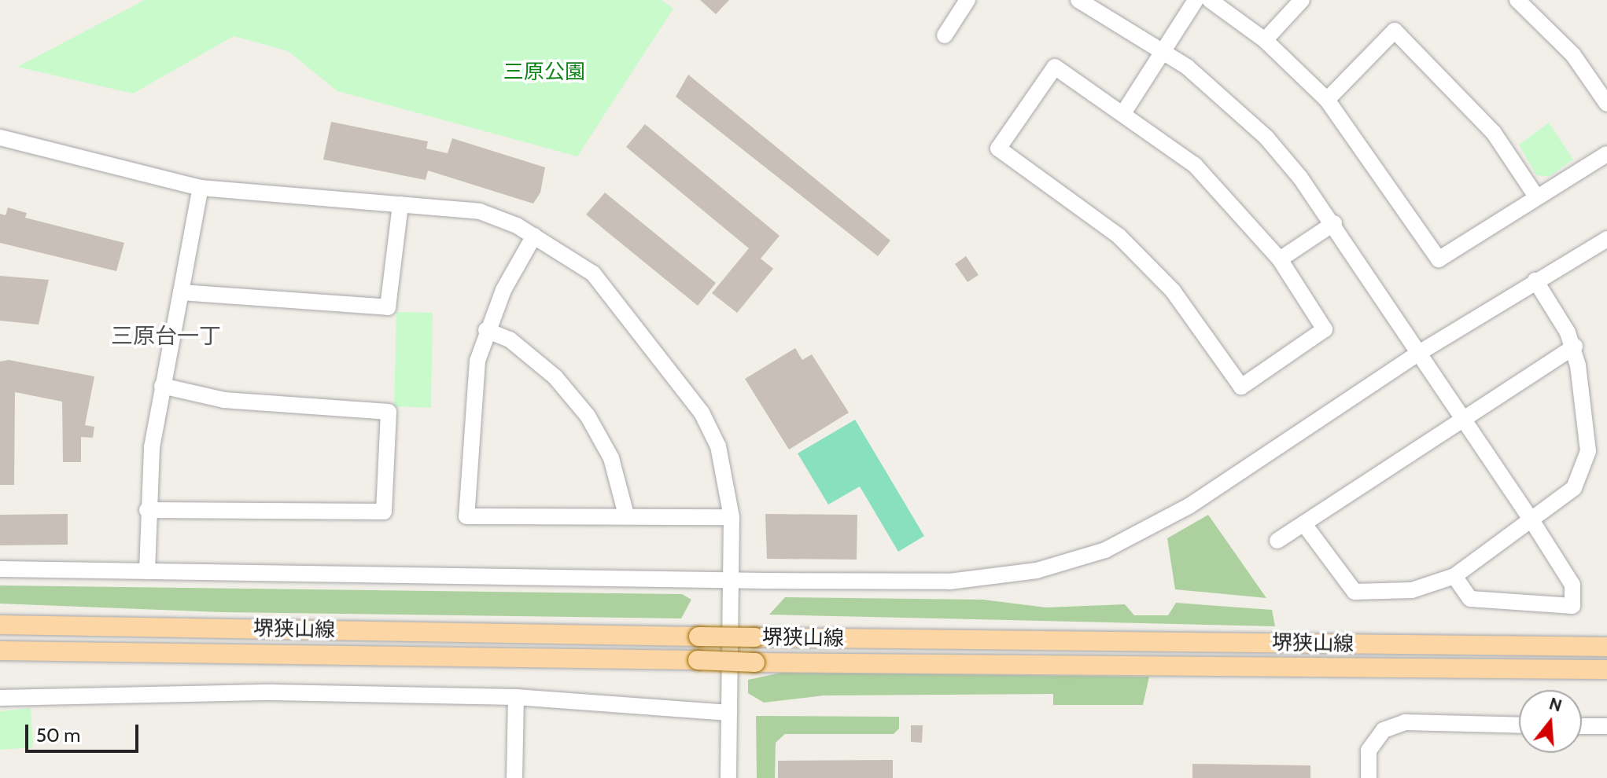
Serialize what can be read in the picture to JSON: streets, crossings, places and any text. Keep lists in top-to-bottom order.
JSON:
{
  "streets": {
    "main road": ["堺狭山線"]
  },
  "districts": ["三原台一丁"],
  "parks": ["三原公園"],
  "scale_bar": "50 m",
  "north": "top"
}
